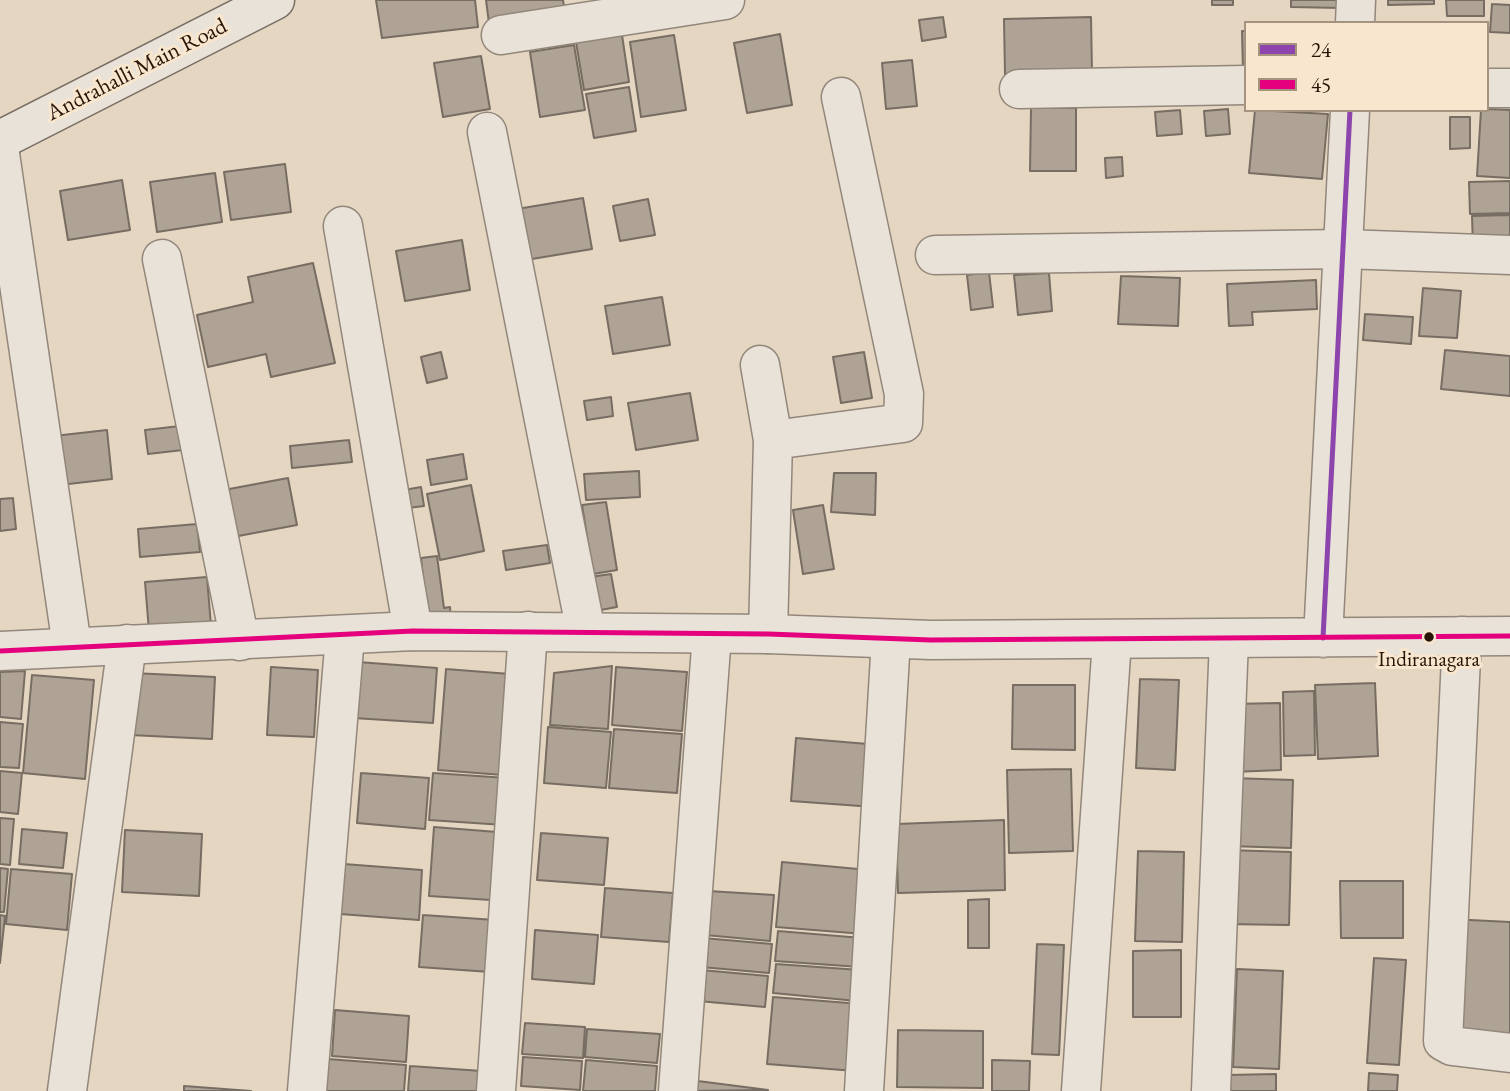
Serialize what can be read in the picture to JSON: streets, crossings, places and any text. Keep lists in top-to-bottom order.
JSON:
{
  "streets": {
    "street": ["Andrahalli Main Road"]
  },
  "places": ["Indiranagara"],
  "lines": ["transit line 24", "transit line 45"],
  "legend": ["24", "45"]
}
